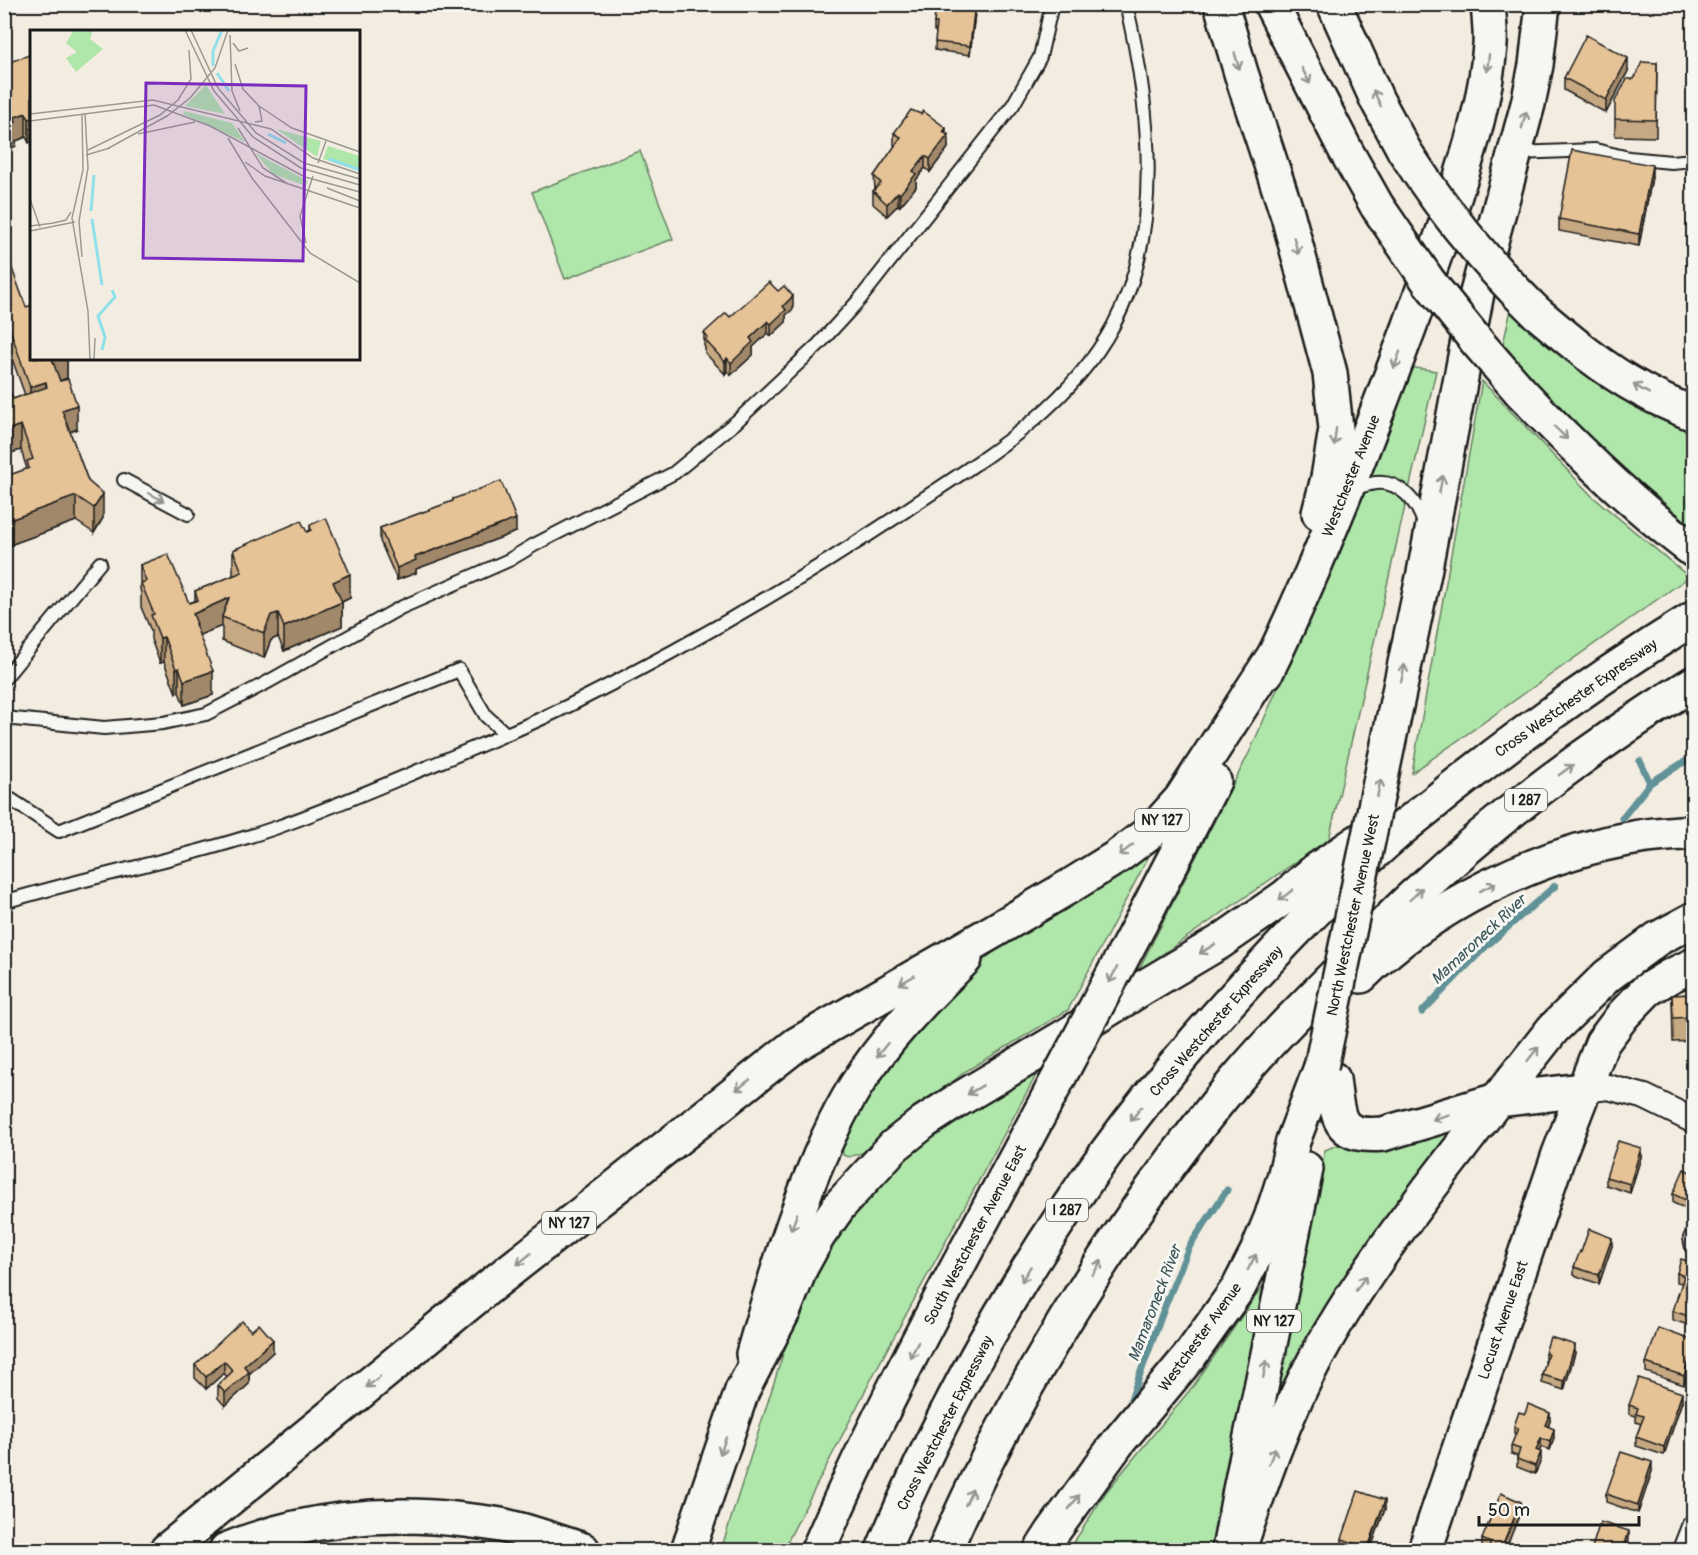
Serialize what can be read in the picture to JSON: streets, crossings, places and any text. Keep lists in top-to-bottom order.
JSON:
{
  "streets": {
    "main road": [
      "Westchester Avenue",
      "Cross Westchester Expressway",
      "I 287",
      "NY 127",
      "North Westchester Avenue West",
      "South Westchester Avenue East",
      "Locust Avenue East"
    ]
  },
  "crossings": [
    ["Westchester Avenue", "NY 127"],
    ["Westchester Avenue", "North Westchester Avenue West"],
    ["Westchester Avenue", "South Westchester Avenue East"],
    ["NY 127", "North Westchester Avenue West"]
  ],
  "one_way": ["North Westchester Avenue West"],
  "water": ["Mamaroneck River"],
  "scale_bar": "50 m"
}
